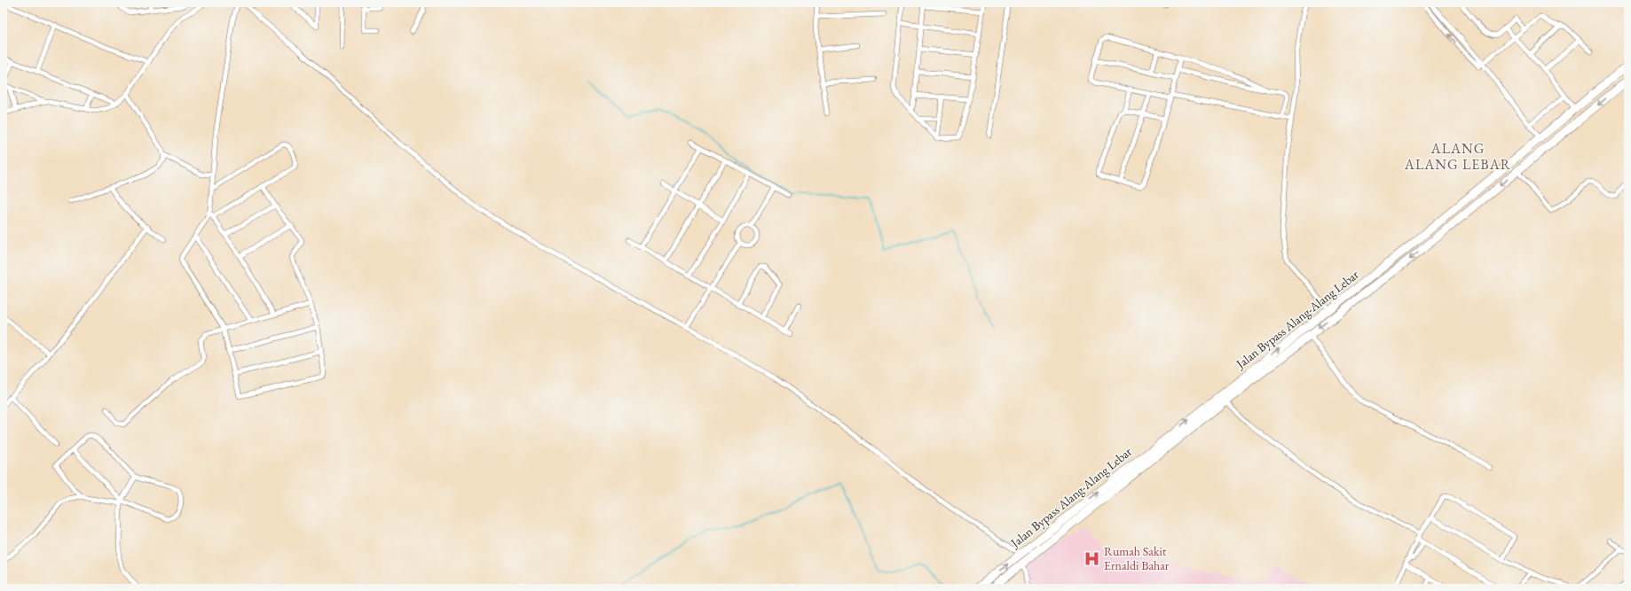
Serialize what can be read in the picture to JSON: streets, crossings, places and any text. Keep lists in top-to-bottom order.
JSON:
{
  "streets": {
    "highway": ["Jalan Bypass Alang-Alang Lebar"]
  },
  "districts": ["ALANG ALANG LEBAR"],
  "places": {
    "hospital": ["Rumah Sakit Ernaldi Bahar"]
  }
}
